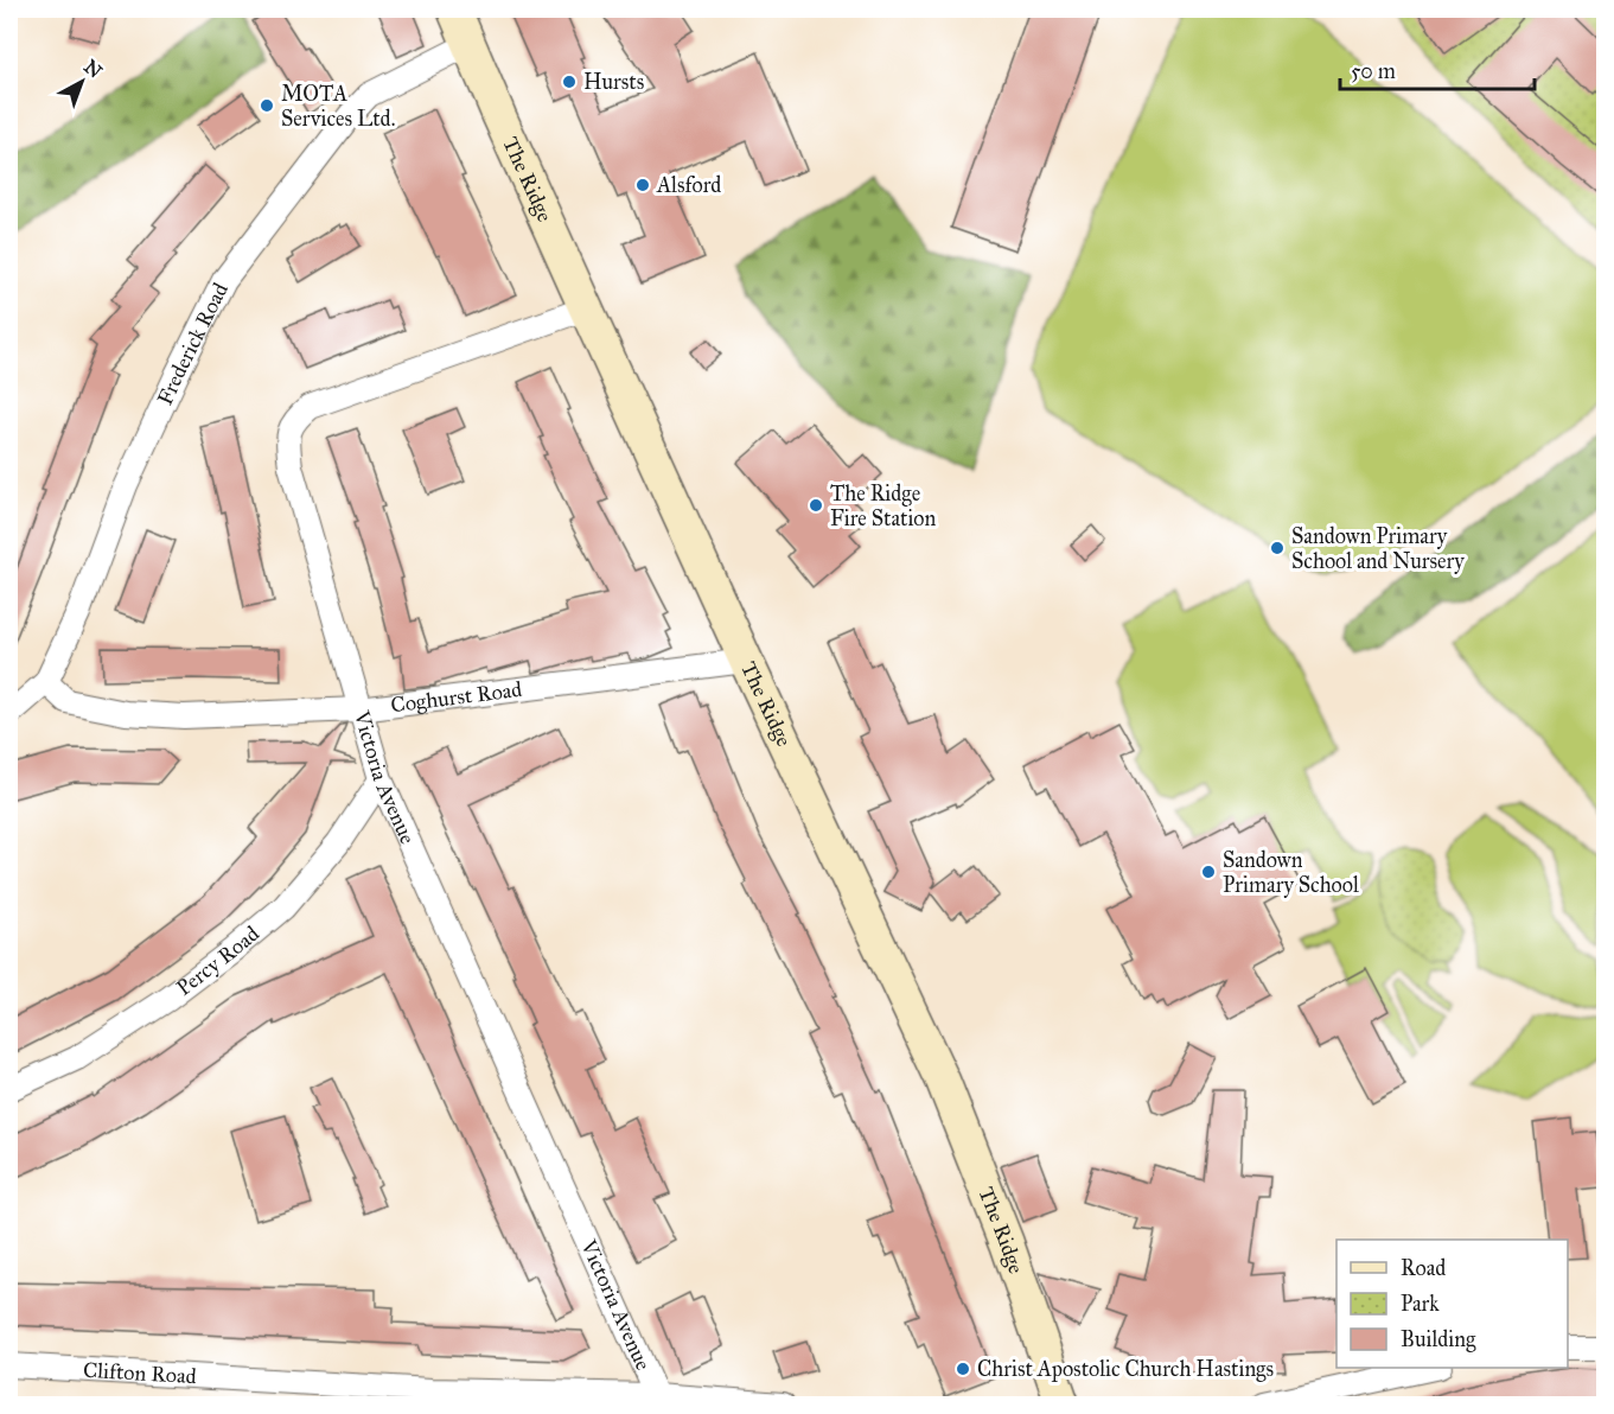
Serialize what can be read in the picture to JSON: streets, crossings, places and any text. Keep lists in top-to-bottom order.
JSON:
{
  "streets": {
    "main road": ["The Ridge"],
    "street": [
      "Frederick Road",
      "Coghurst Road",
      "Victoria Avenue",
      "Percy Road",
      "Clifton Road"
    ]
  },
  "crossings": [
    ["The Ridge", "Frederick Road"],
    ["The Ridge", "Coghurst Road"],
    ["The Ridge", "Victoria Avenue"],
    ["Frederick Road", "Coghurst Road"],
    ["Coghurst Road", "Victoria Avenue"],
    ["Victoria Avenue", "Percy Road"],
    ["Victoria Avenue", "Clifton Road"]
  ],
  "places": [
    "Hursts",
    "MOTA Services Ltd.",
    "Alsford",
    "The Ridge Fire Station",
    "Sandown Primary School and Nursery",
    "Sandown Primary School",
    "Christ Apostolic Church Hastings"
  ],
  "legend": ["Road", "Park", "Building"],
  "scale_bar": "50 m",
  "north": "top right"
}
